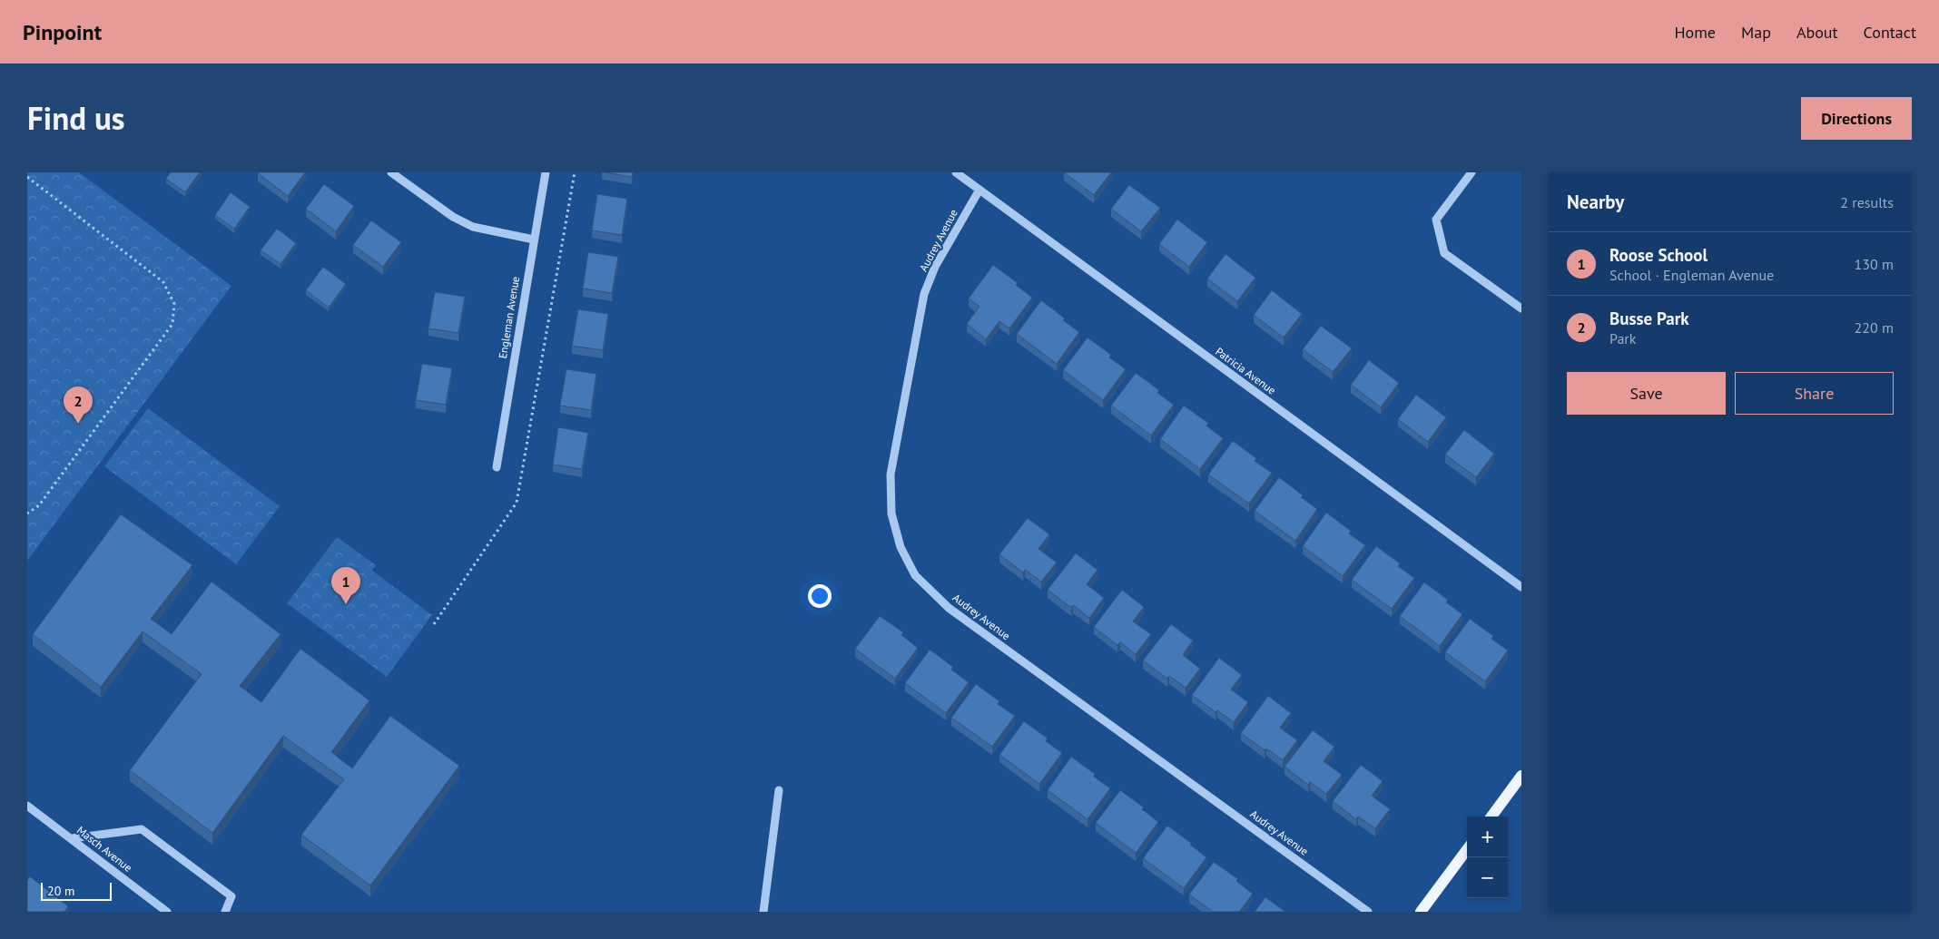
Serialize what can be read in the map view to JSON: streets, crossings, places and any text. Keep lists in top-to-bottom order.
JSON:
{
  "streets": {
    "street": [
      "Audrey Avenue",
      "Engleman Avenue",
      "Patricia Avenue",
      "Masch Avenue"
    ]
  },
  "crossings": [
    ["Audrey Avenue", "Patricia Avenue"]
  ],
  "scale_bar": "20 m",
  "page": {
    "header": "Pinpoint",
    "nav": [
      "Home",
      "Map",
      "About",
      "Contact"
    ],
    "title": "Find us",
    "buttons": [
      "Directions",
      ["Save", "Share"]
    ],
    "heading": ["Nearby", "2 results"],
    "list": [
      {
        "mark": "1",
        "name": "Roose School",
        "note": "School · Engleman Avenue",
        "value": "130 m"
      },
      {
        "mark": "2",
        "name": "Busse Park",
        "note": "Park",
        "value": "220 m"
      }
    ],
    "pins": ["2", "1"],
    "map_buttons": ["+", "−"],
    "scale": "20 m"
  }
}
